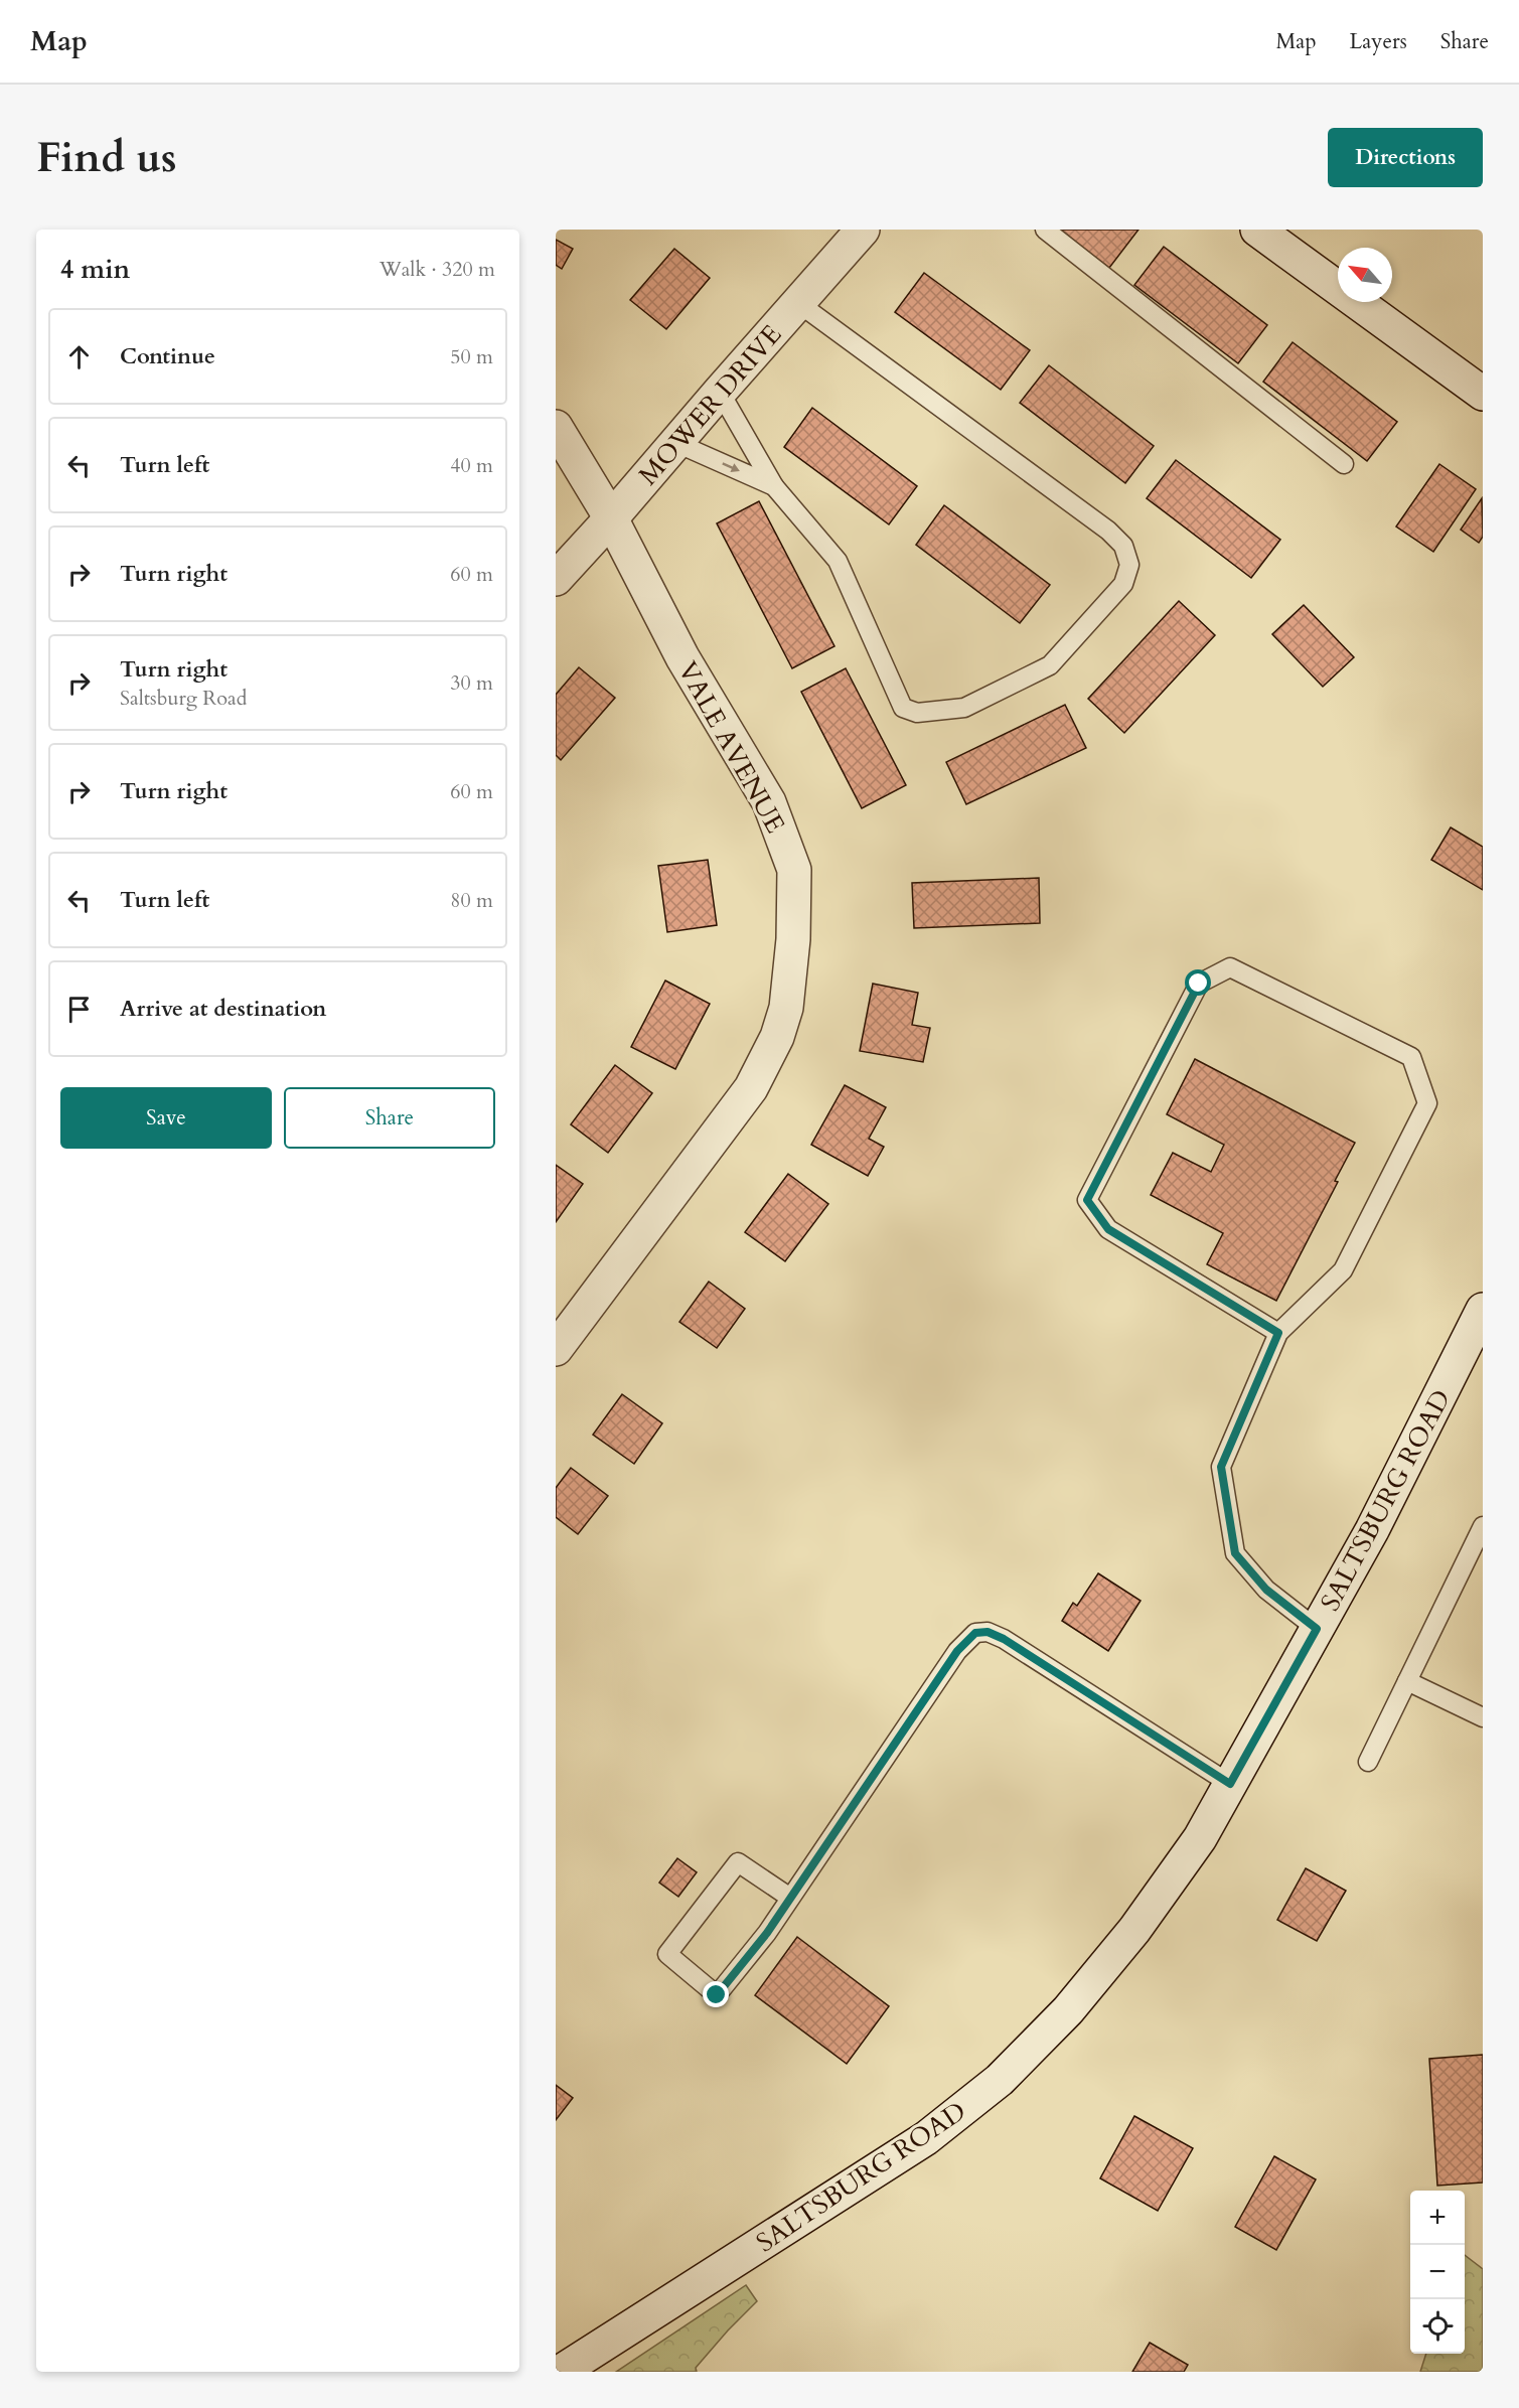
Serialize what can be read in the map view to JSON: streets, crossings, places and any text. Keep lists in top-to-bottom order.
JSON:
{
  "streets": {
    "street": ["MOWER DRIVE", "VALE AVENUE", "SALTSBURG ROAD"]
  },
  "crossings": [
    ["MOWER DRIVE", "VALE AVENUE"]
  ],
  "north": "top left",
  "page": {
    "header": "Map",
    "nav": ["Map", "Layers", "Share"],
    "buttons": [
      "Directions",
      ["Save", "Share"]
    ],
    "title": "Find us",
    "heading": ["4 min", "Walk · 320 m"],
    "list": [
      ["Continue", "50 m"],
      ["Turn left", "40 m"],
      ["Turn right", "60 m"],
      ["Turn right", "Saltsburg Road", "30 m"],
      ["Turn right", "60 m"],
      ["Turn left", "80 m"],
      "Arrive at destination"
    ],
    "map_buttons": ["+", "−"]
  }
}
